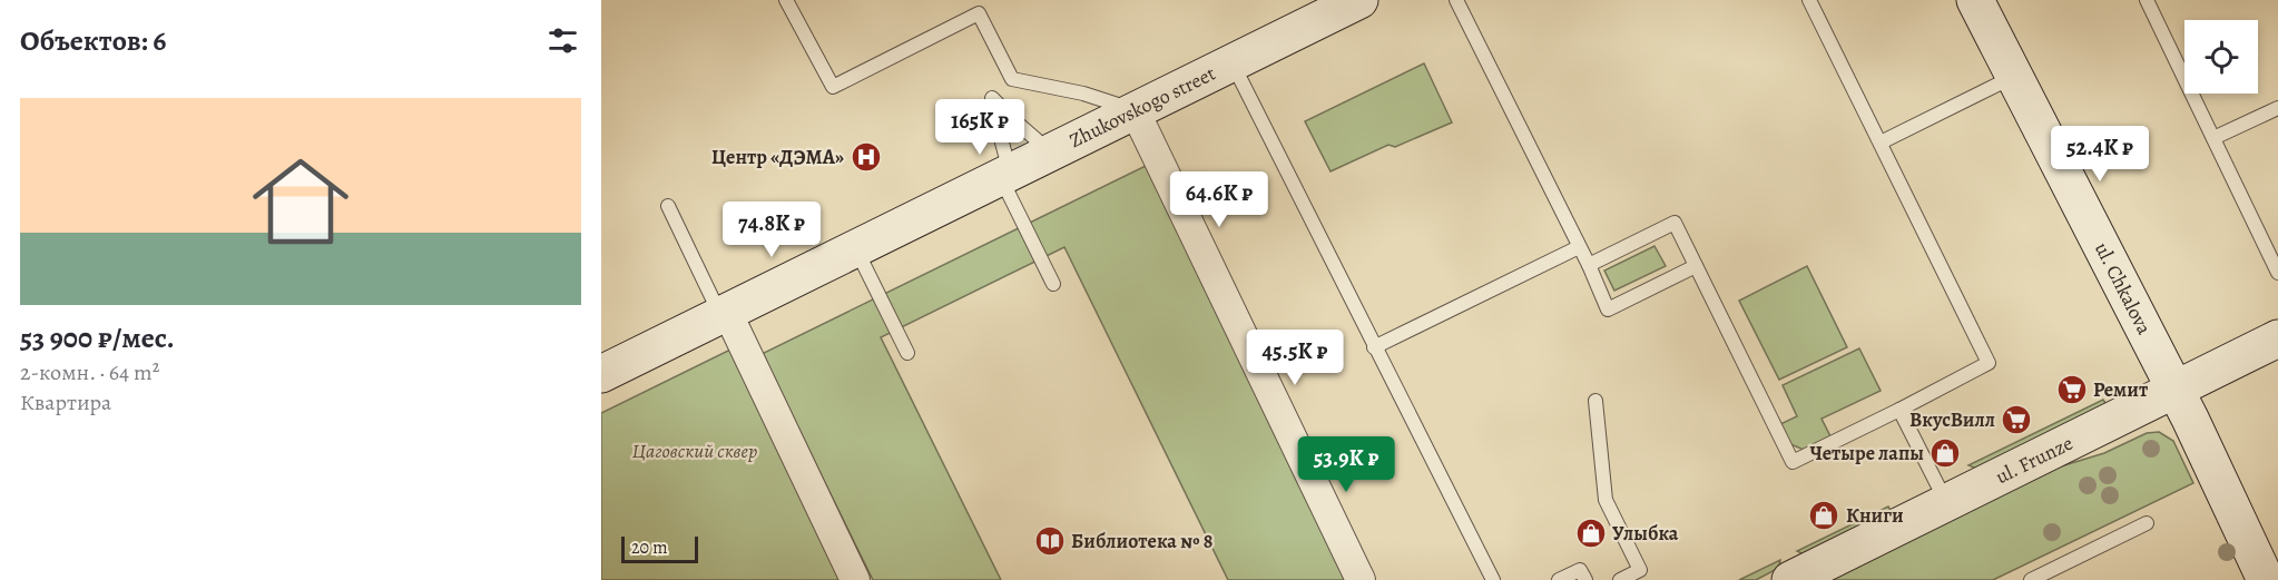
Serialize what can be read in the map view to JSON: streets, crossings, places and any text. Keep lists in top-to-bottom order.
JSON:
{
  "streets": {
    "main road": ["Zhukovskogo street", "ul. Chkalova", "ul. Frunze"]
  },
  "crossings": [
    ["ul. Chkalova", "ul. Frunze"]
  ],
  "parks": ["Цаговский сквер"],
  "places": {
    "hospital": ["Центр «ДЭМА»"],
    "supermarket": ["Ремит", "ВкусВилл"],
    "shop": ["Четыре лапы", "Книги", "Улыбка"],
    "library": ["Библиотека № 8"]
  },
  "scale_bar": "20 m",
  "page": {
    "heading": "Объектов: 6",
    "list": [
      {
        "name": "53 900 ₽/мес.",
        "note": "2-комн. · 64 m² · Квартира"
      }
    ],
    "price": [
      "165K ₽",
      "52.4K ₽",
      "64.6K ₽",
      "74.8K ₽",
      "45.5K ₽",
      "53.9K ₽"
    ],
    "scale": "20 m"
  }
}
